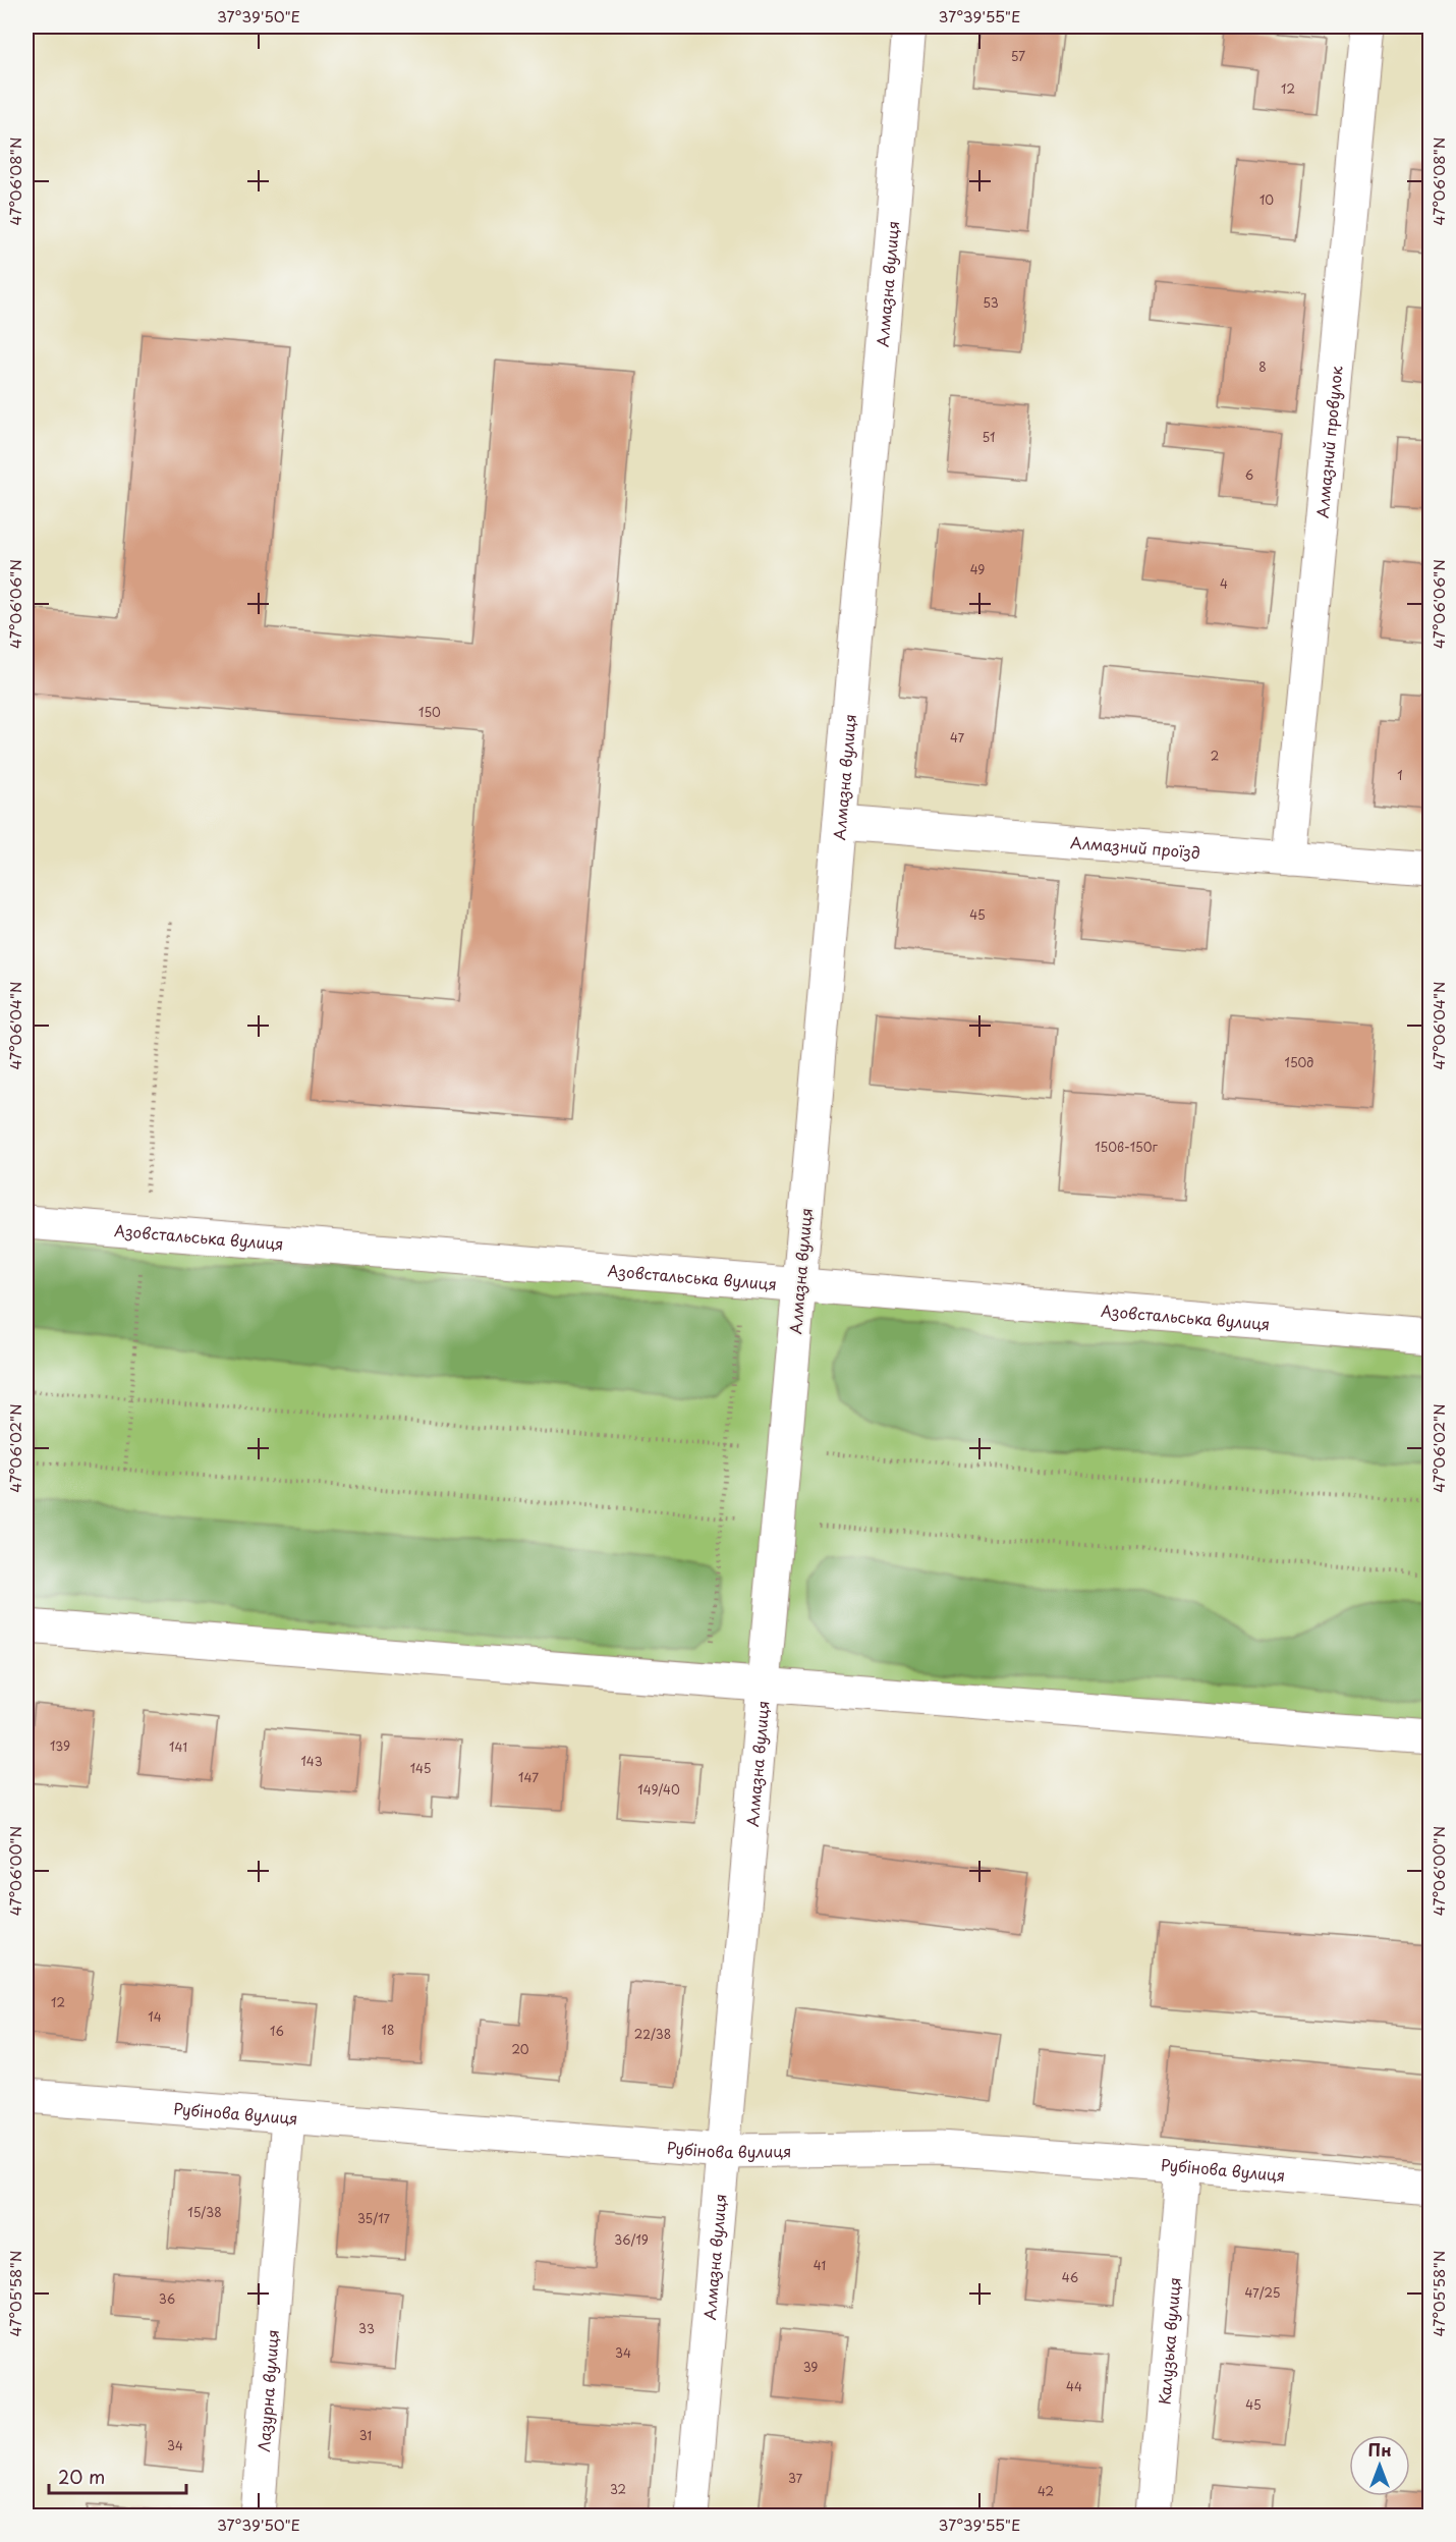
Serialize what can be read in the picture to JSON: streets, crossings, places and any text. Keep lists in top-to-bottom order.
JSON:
{
  "streets": {
    "street": [
      "Алмазна вулиця",
      "Алмазний провулок",
      "Алмазний проїзд",
      "Азовстальська вулиця",
      "Рубінова вулиця",
      "Калузька вулиця",
      "Лазурна вулиця"
    ]
  },
  "crossings": [
    ["Алмазна вулиця", "Алмазний проїзд"],
    ["Алмазна вулиця", "Азовстальська вулиця"],
    ["Алмазна вулиця", "Рубінова вулиця"],
    ["Алмазний провулок", "Алмазний проїзд"],
    ["Рубінова вулиця", "Калузька вулиця"],
    ["Рубінова вулиця", "Лазурна вулиця"]
  ],
  "house_numbers": [
    "57",
    "12",
    "10",
    "53",
    "8",
    "51",
    "6",
    "49",
    "4",
    "150",
    "47",
    "2",
    "1",
    "45",
    "150д",
    "150в-150г",
    "139",
    "141",
    "143",
    "145",
    "147",
    "149/40",
    "12",
    "14",
    "18",
    "16",
    "22/38",
    "20",
    "15/38",
    "35/17",
    "36/19",
    "41",
    "46",
    "47/25",
    "36",
    "33",
    "34",
    "39",
    "44",
    "45",
    "31",
    "34",
    "37",
    "32",
    "42"
  ],
  "scale_bar": "20 m",
  "north": "top",
  "coordinates": [
    "37°39'50\"E",
    "37°39'55\"E",
    "47°06'08\"N",
    "47°06'06\"N",
    "47°06'04\"N",
    "47°06'02\"N",
    "47°06'00\"N",
    "47°05'58\"N"
  ]
}
